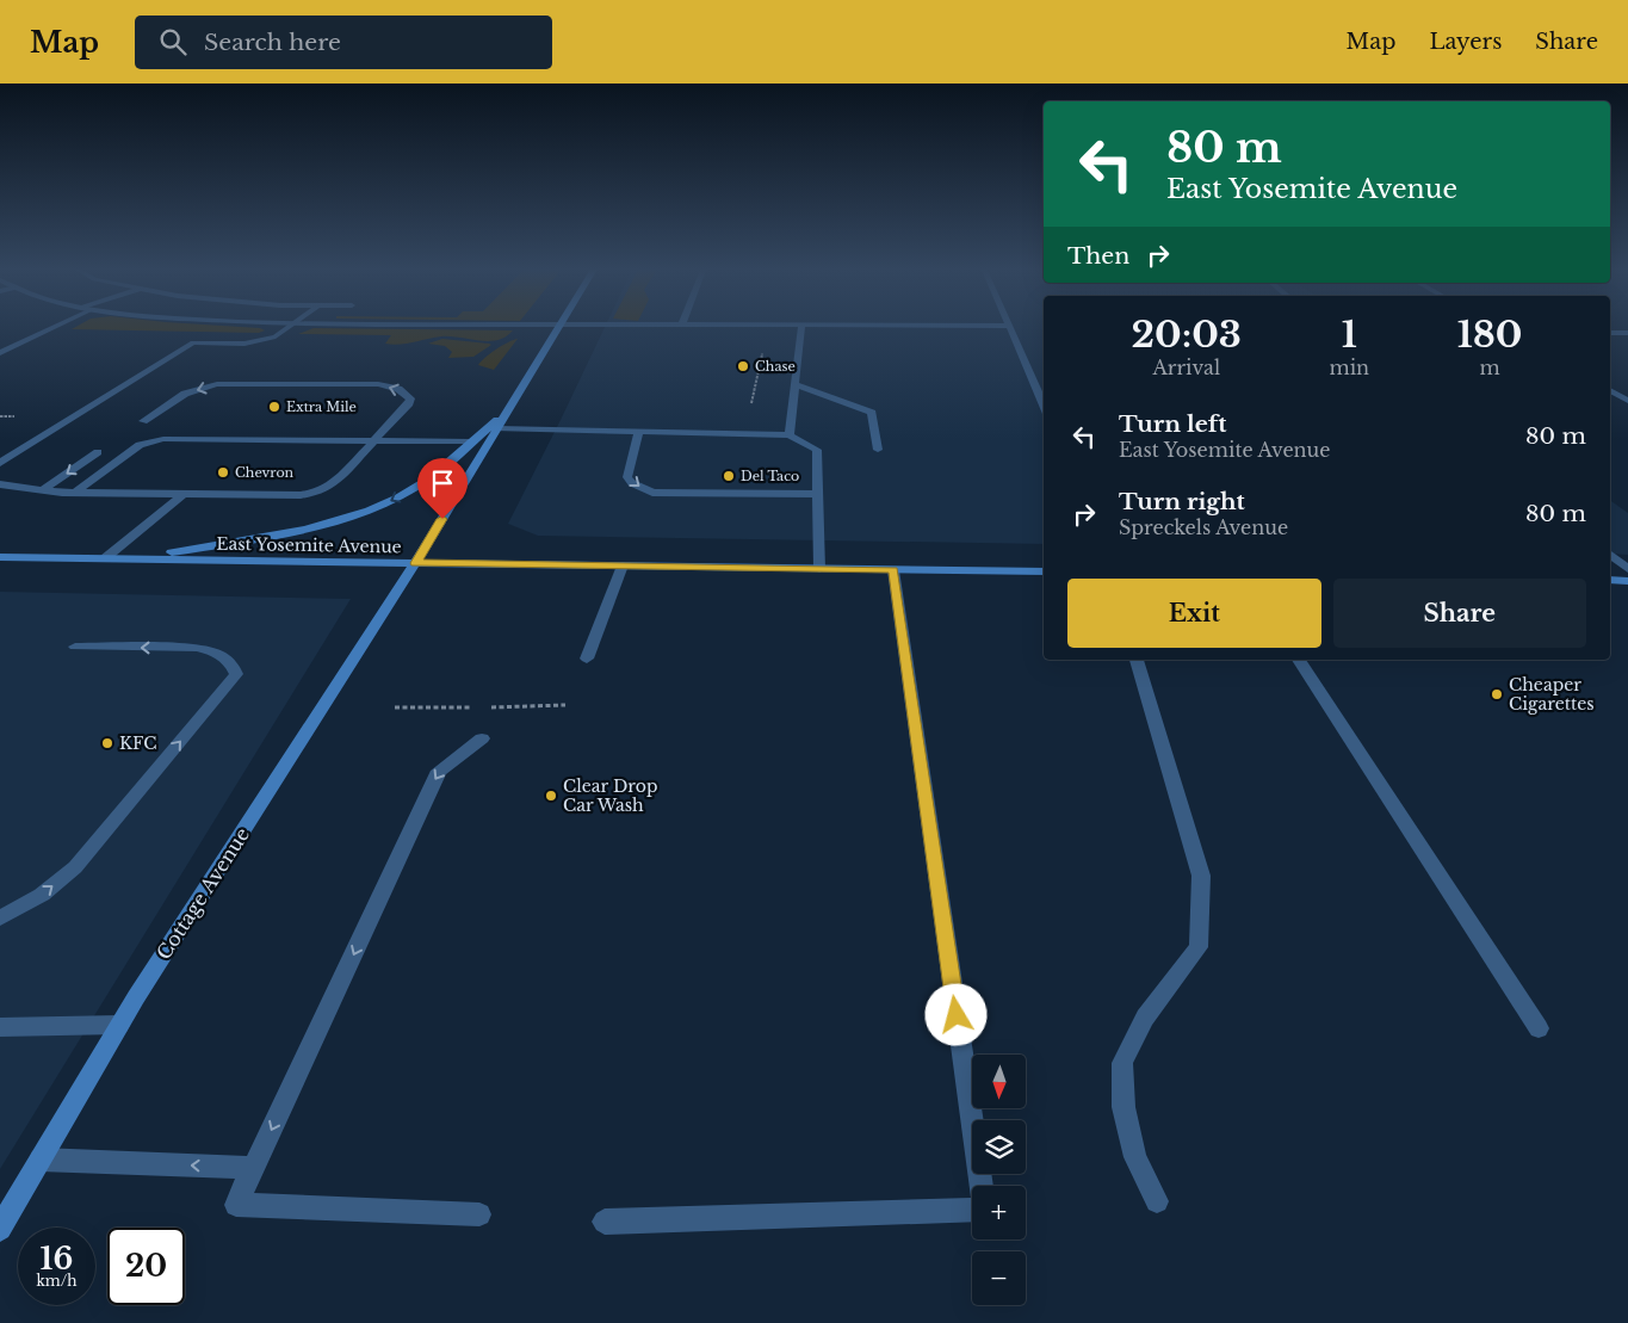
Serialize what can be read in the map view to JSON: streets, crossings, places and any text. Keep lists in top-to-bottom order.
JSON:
{
  "streets": {
    "street": ["East Yosemite Avenue", "Cottage Avenue"]
  },
  "crossings": [
    ["East Yosemite Avenue", "Cottage Avenue"]
  ],
  "places": [
    "Chase",
    "Extra Mile",
    "Chevron",
    "Del Taco",
    "Cheaper Cigarettes",
    "KFC",
    "Clear Drop Car Wash"
  ],
  "north": "bottom",
  "page": {
    "header": "Map",
    "search": "Search here",
    "nav": ["Map", "Layers", "Share"],
    "turn": ["80 m", "East Yosemite Avenue"],
    "then": "Then",
    "eta": [
      "20:03",
      "Arrival",
      "1",
      "min",
      "180",
      "m"
    ],
    "list": [
      {
        "name": "Turn left",
        "note": "East Yosemite Avenue",
        "value": "80 m"
      },
      {
        "name": "Turn right",
        "note": "Spreckels Avenue",
        "value": "80 m"
      }
    ],
    "buttons": ["Exit", "Share"],
    "map_buttons": ["+", "−"],
    "speed": "16 km/h",
    "limit": "20"
  }
}
